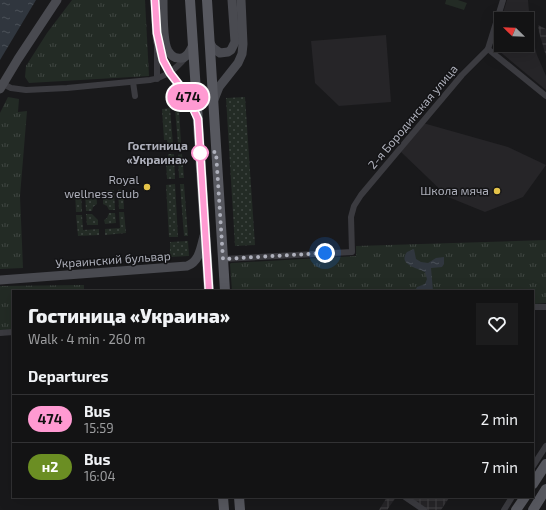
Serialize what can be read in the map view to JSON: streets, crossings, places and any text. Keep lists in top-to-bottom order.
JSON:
{
  "streets": {
    "main road": ["Украинский бульвар"],
    "street": ["2-я Бородинская улица"]
  },
  "places": ["Гостиница «Украина»", "Royal wellness club", "Школа мяча"],
  "lines": ["bus line 474"],
  "north": "top left",
  "page": {
    "on_map": "474",
    "heading": [
      ["Гостиница «Украина»", "Walk · 4 min · 260 m"],
      "Departures"
    ],
    "list": [
      {
        "mark": "474",
        "name": "Bus",
        "note": "15:59",
        "value": "2 min"
      },
      {
        "mark": "н2",
        "name": "Bus",
        "note": "16:04",
        "value": "7 min"
      }
    ]
  }
}
